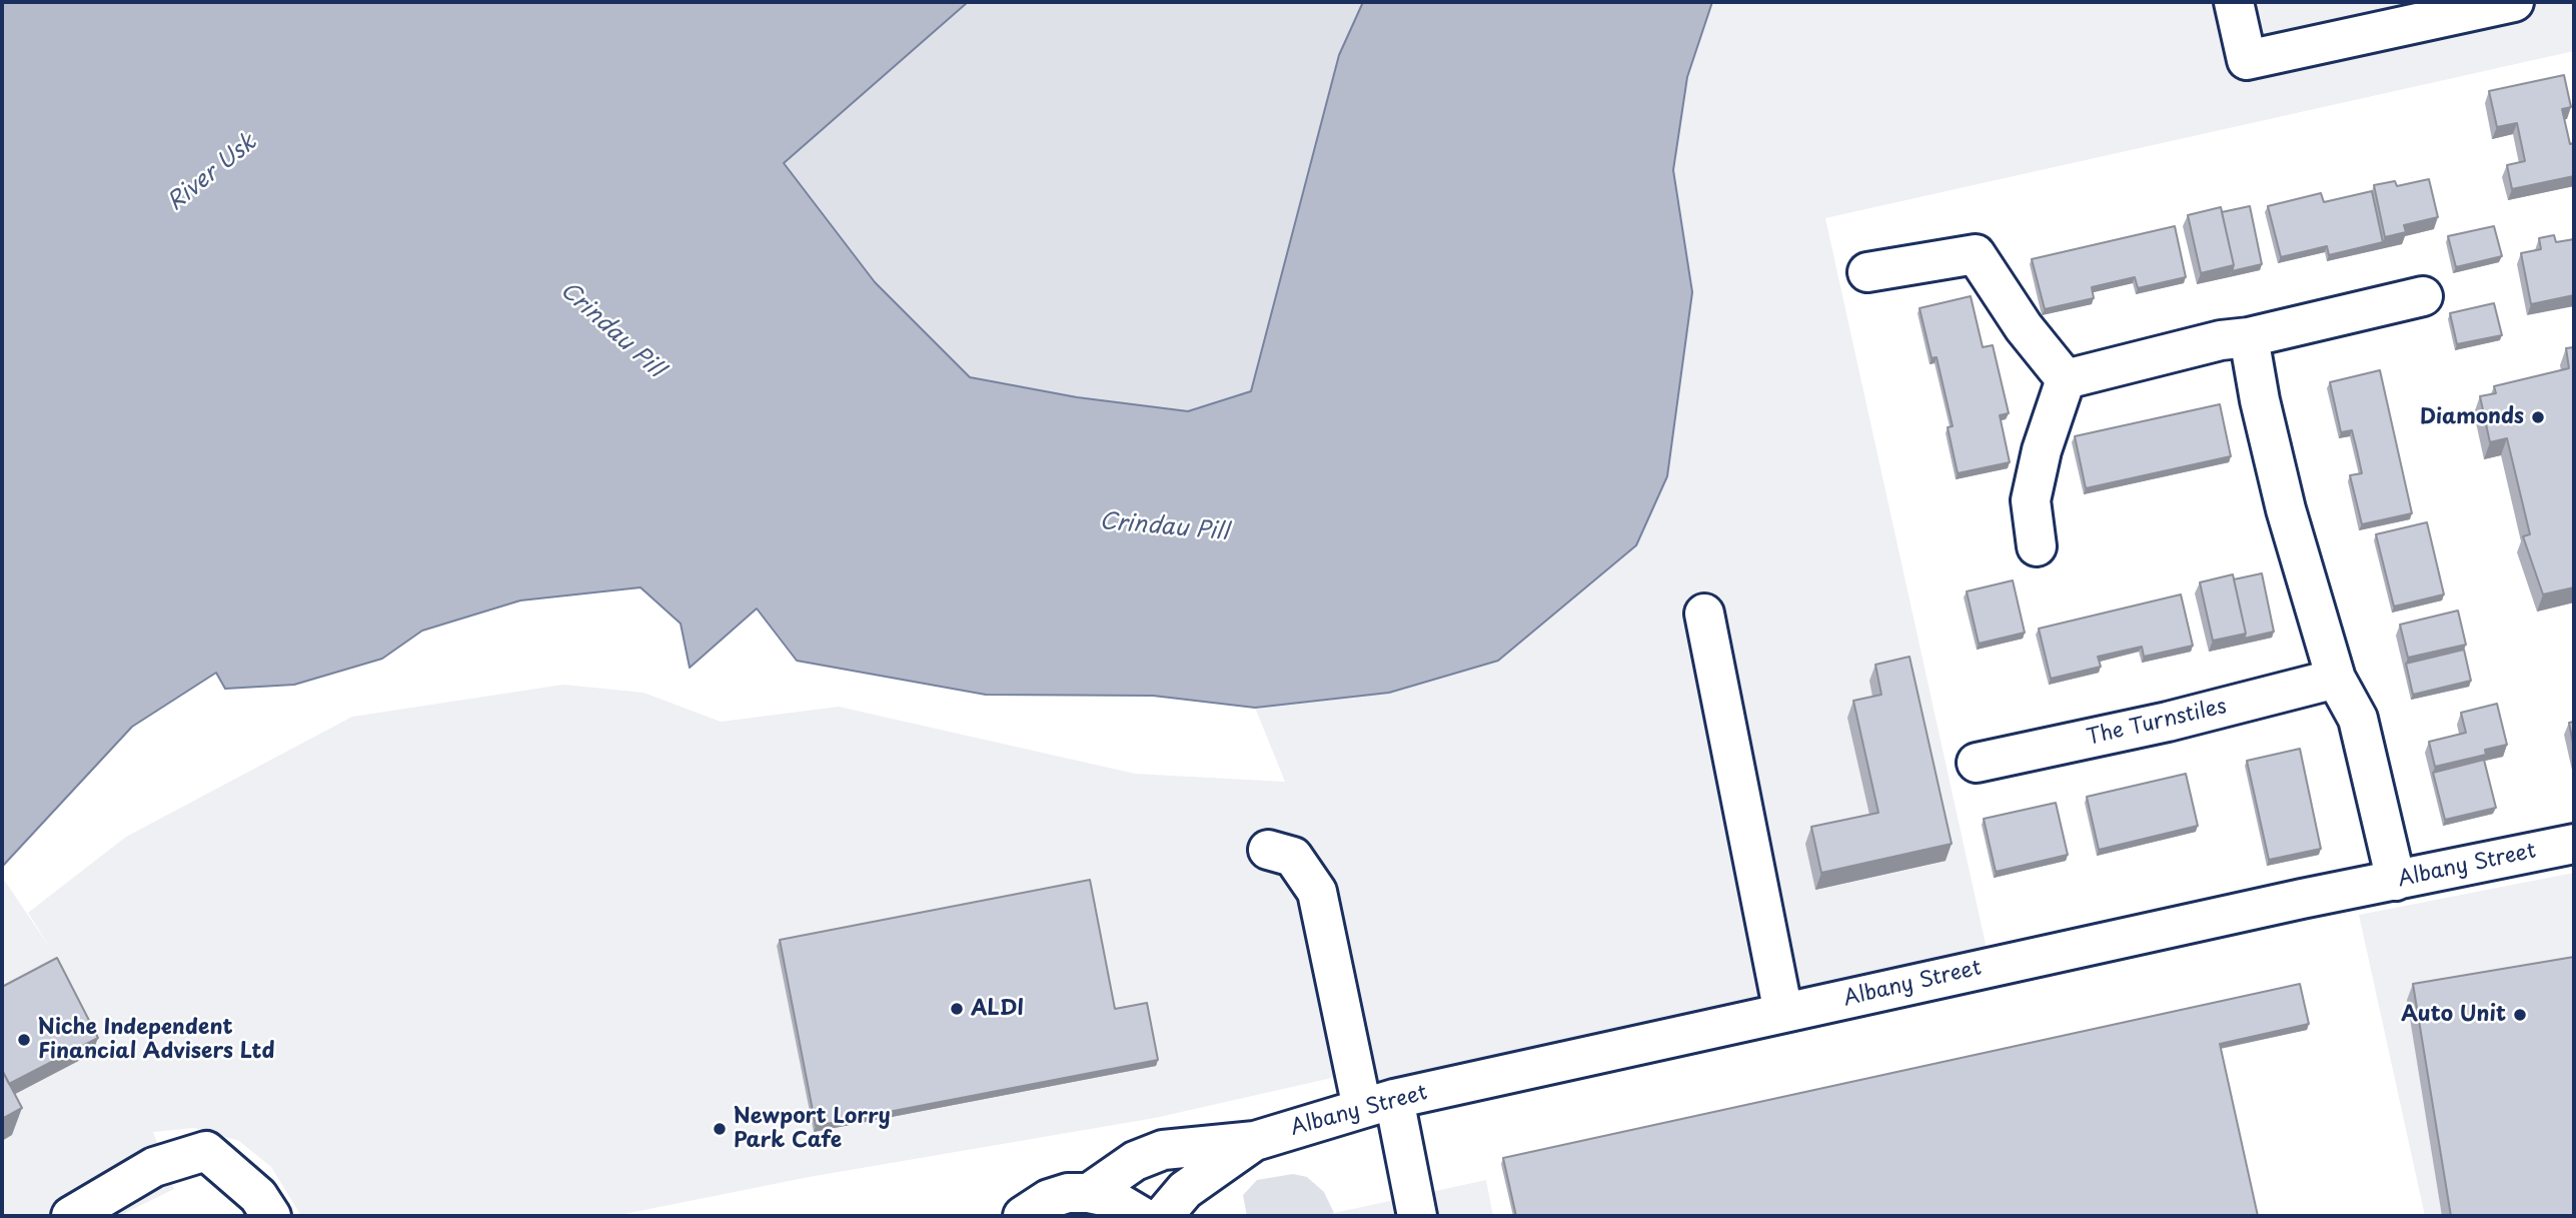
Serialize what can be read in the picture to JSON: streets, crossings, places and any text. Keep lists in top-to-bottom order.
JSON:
{
  "streets": {
    "street": ["The Turnstiles", "Albany Street"]
  },
  "water": ["River Usk", "Crindau Pill"],
  "places": [
    "Diamonds",
    "ALDI",
    "Auto Unit",
    "Niche Independent Financial Advisers Ltd",
    "Newport Lorry Park Cafe"
  ]
}
